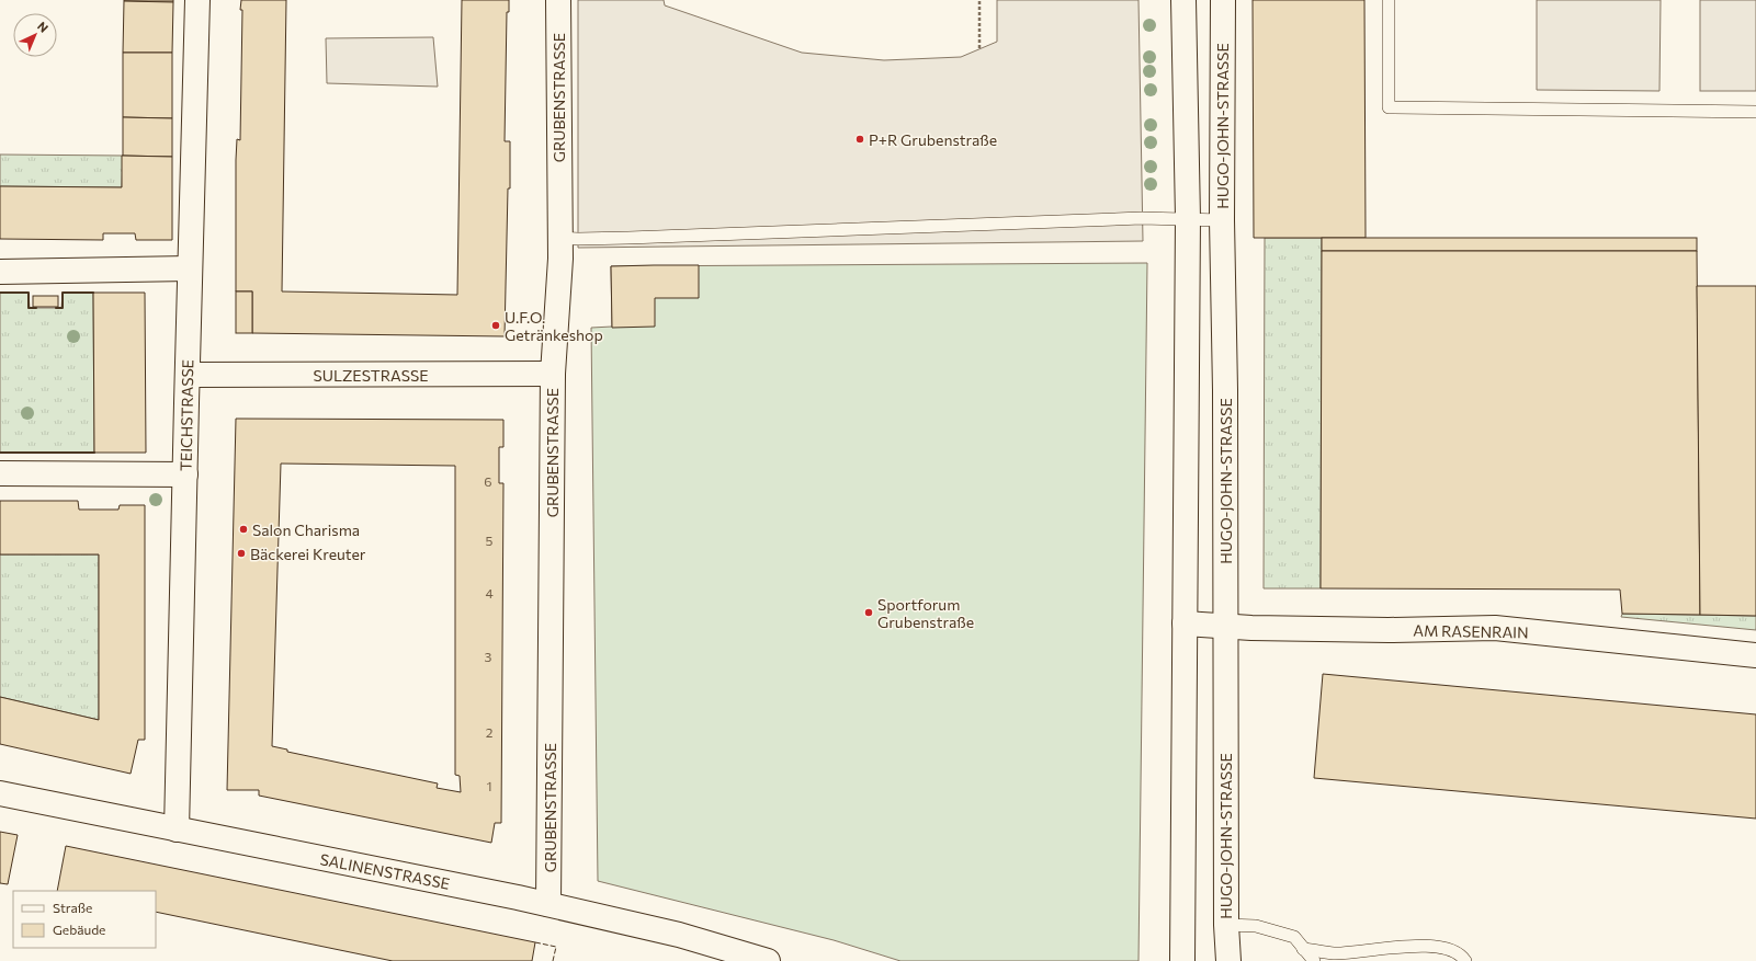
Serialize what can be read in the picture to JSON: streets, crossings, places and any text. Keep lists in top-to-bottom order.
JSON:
{
  "streets": {
    "street": [
      "GRUBENSTRASSE",
      "HUGO-JOHN-STRASSE",
      "SULZESTRASSE",
      "TEICHSTRASSE",
      "AM RASENRAIN",
      "SALINENSTRASSE"
    ]
  },
  "crossings": [
    ["GRUBENSTRASSE", "SULZESTRASSE"],
    ["GRUBENSTRASSE", "SALINENSTRASSE"],
    ["HUGO-JOHN-STRASSE", "AM RASENRAIN"],
    ["SULZESTRASSE", "TEICHSTRASSE"],
    ["TEICHSTRASSE", "SALINENSTRASSE"]
  ],
  "places": [
    "P+R Grubenstraße",
    "U.F.O. Getränkeshop",
    "Salon Charisma",
    "Bäckerei Kreuter",
    "Sportforum Grubenstraße"
  ],
  "house_numbers": [
    "6",
    "5",
    "4",
    "3",
    "2",
    "1"
  ],
  "legend": ["Straße", "Gebäude"],
  "north": "top right"
}
